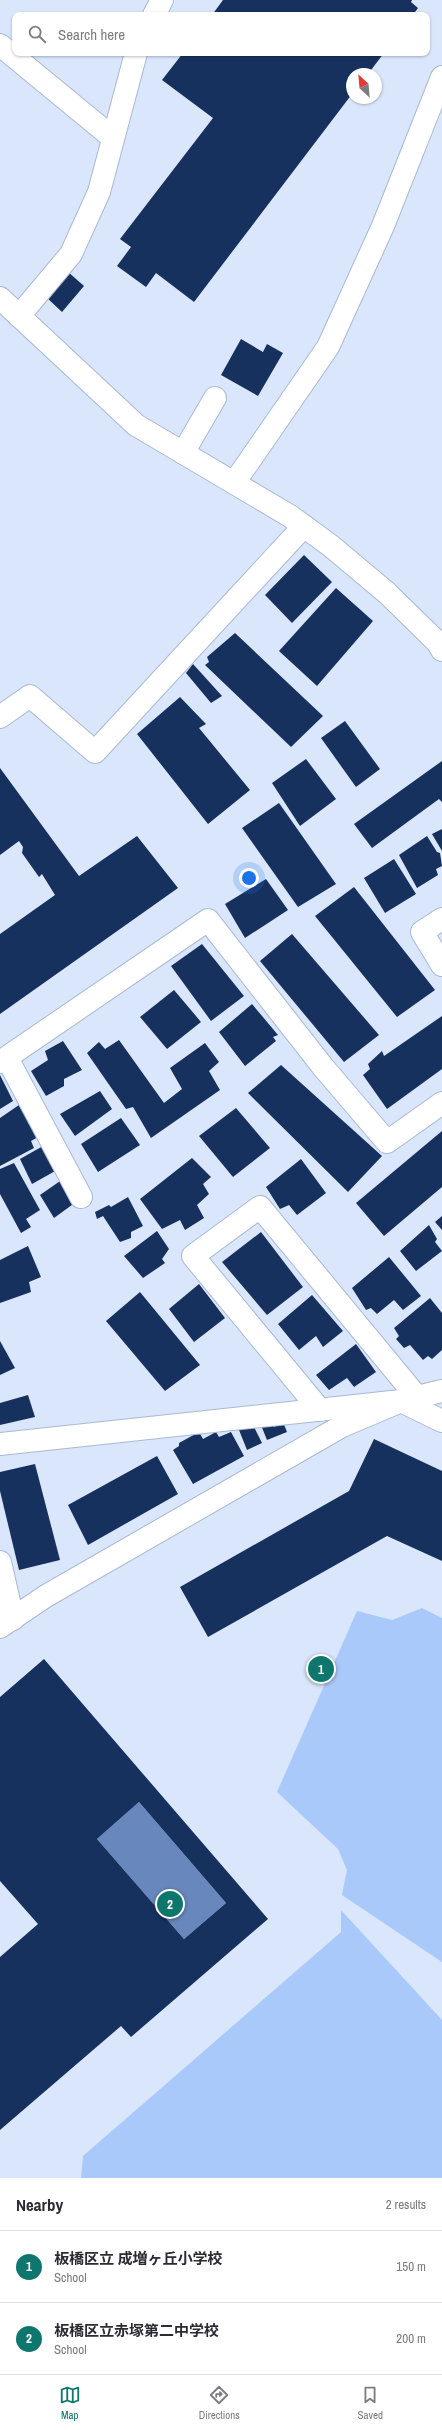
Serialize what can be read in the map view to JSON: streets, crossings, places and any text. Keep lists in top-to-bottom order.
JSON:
{
  "north": "top left",
  "page": {
    "search": "Search here",
    "pins": ["1", "2"],
    "heading": ["Nearby", "2 results"],
    "list": [
      {
        "mark": "1",
        "name": "板橋区立 成増ヶ丘小学校",
        "note": "School",
        "value": "150 m"
      },
      {
        "mark": "2",
        "name": "板橋区立赤塚第二中学校",
        "note": "School",
        "value": "200 m"
      }
    ],
    "nav": ["Map", "Directions", "Saved"]
  }
}
